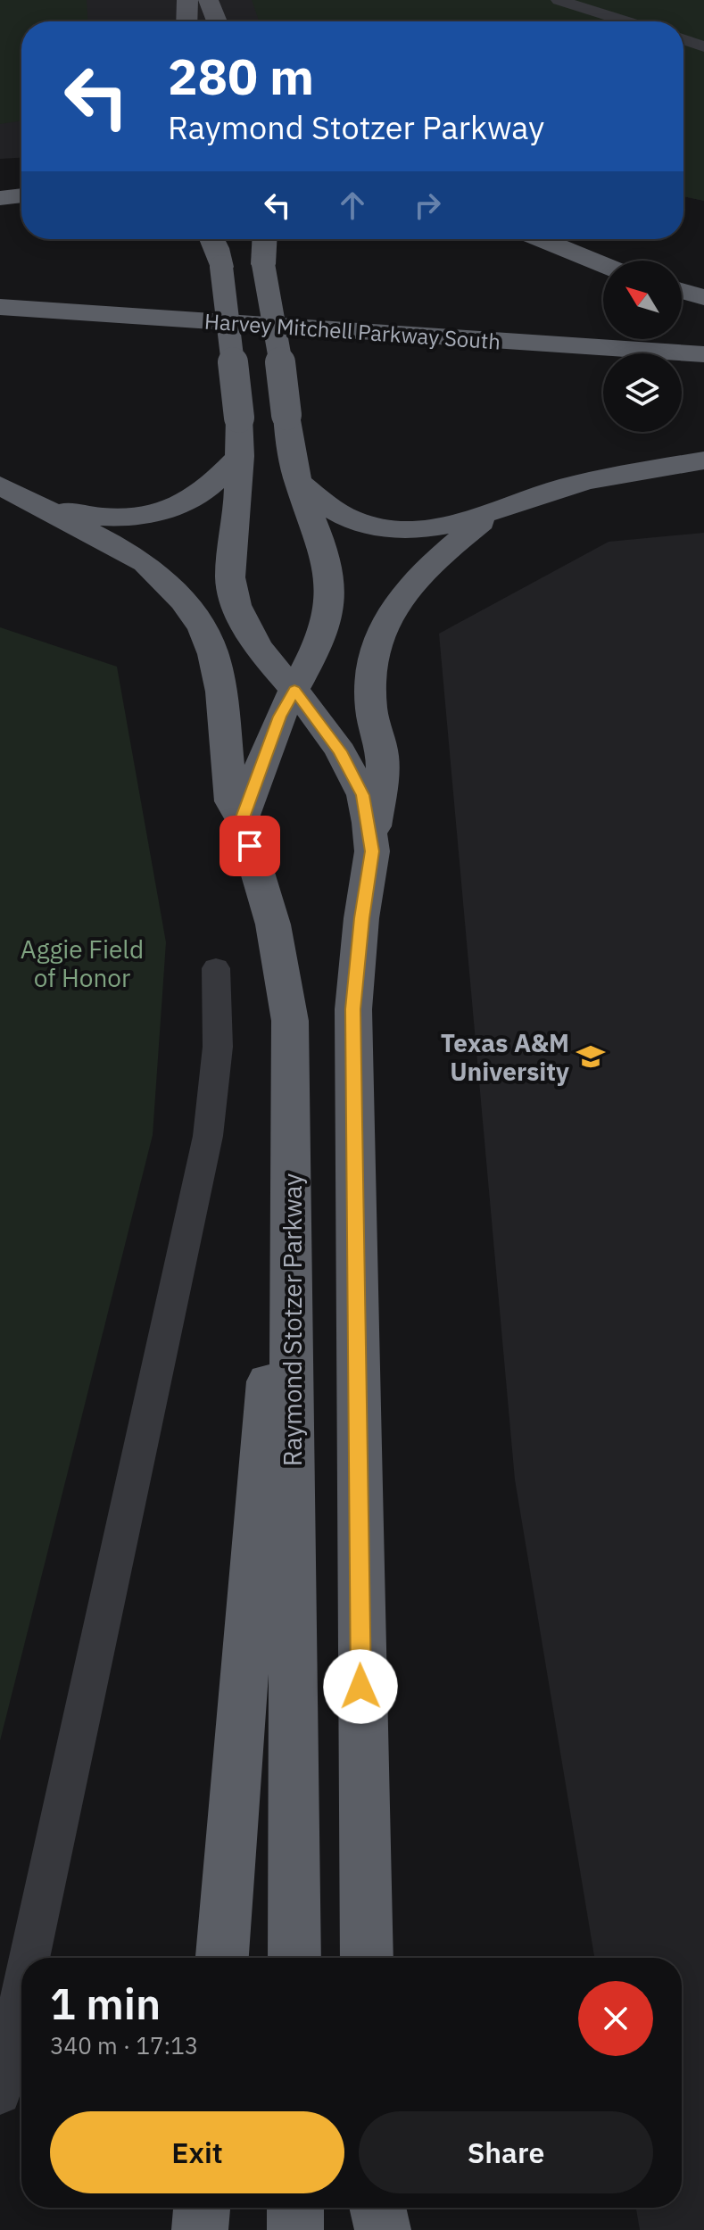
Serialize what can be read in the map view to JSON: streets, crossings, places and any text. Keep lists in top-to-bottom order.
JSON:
{
  "streets": {
    "highway": ["Harvey Mitchell Parkway South", "Raymond Stotzer Parkway"]
  },
  "parks": ["Aggie Field of Honor"],
  "places": {
    "school or university": ["Texas A&M University"]
  },
  "north": "top left",
  "page": {
    "turn": ["280 m", "Raymond Stotzer Parkway"],
    "heading": ["1 min", "340 m · 17:13"],
    "buttons": ["Exit", "Share"]
  }
}
